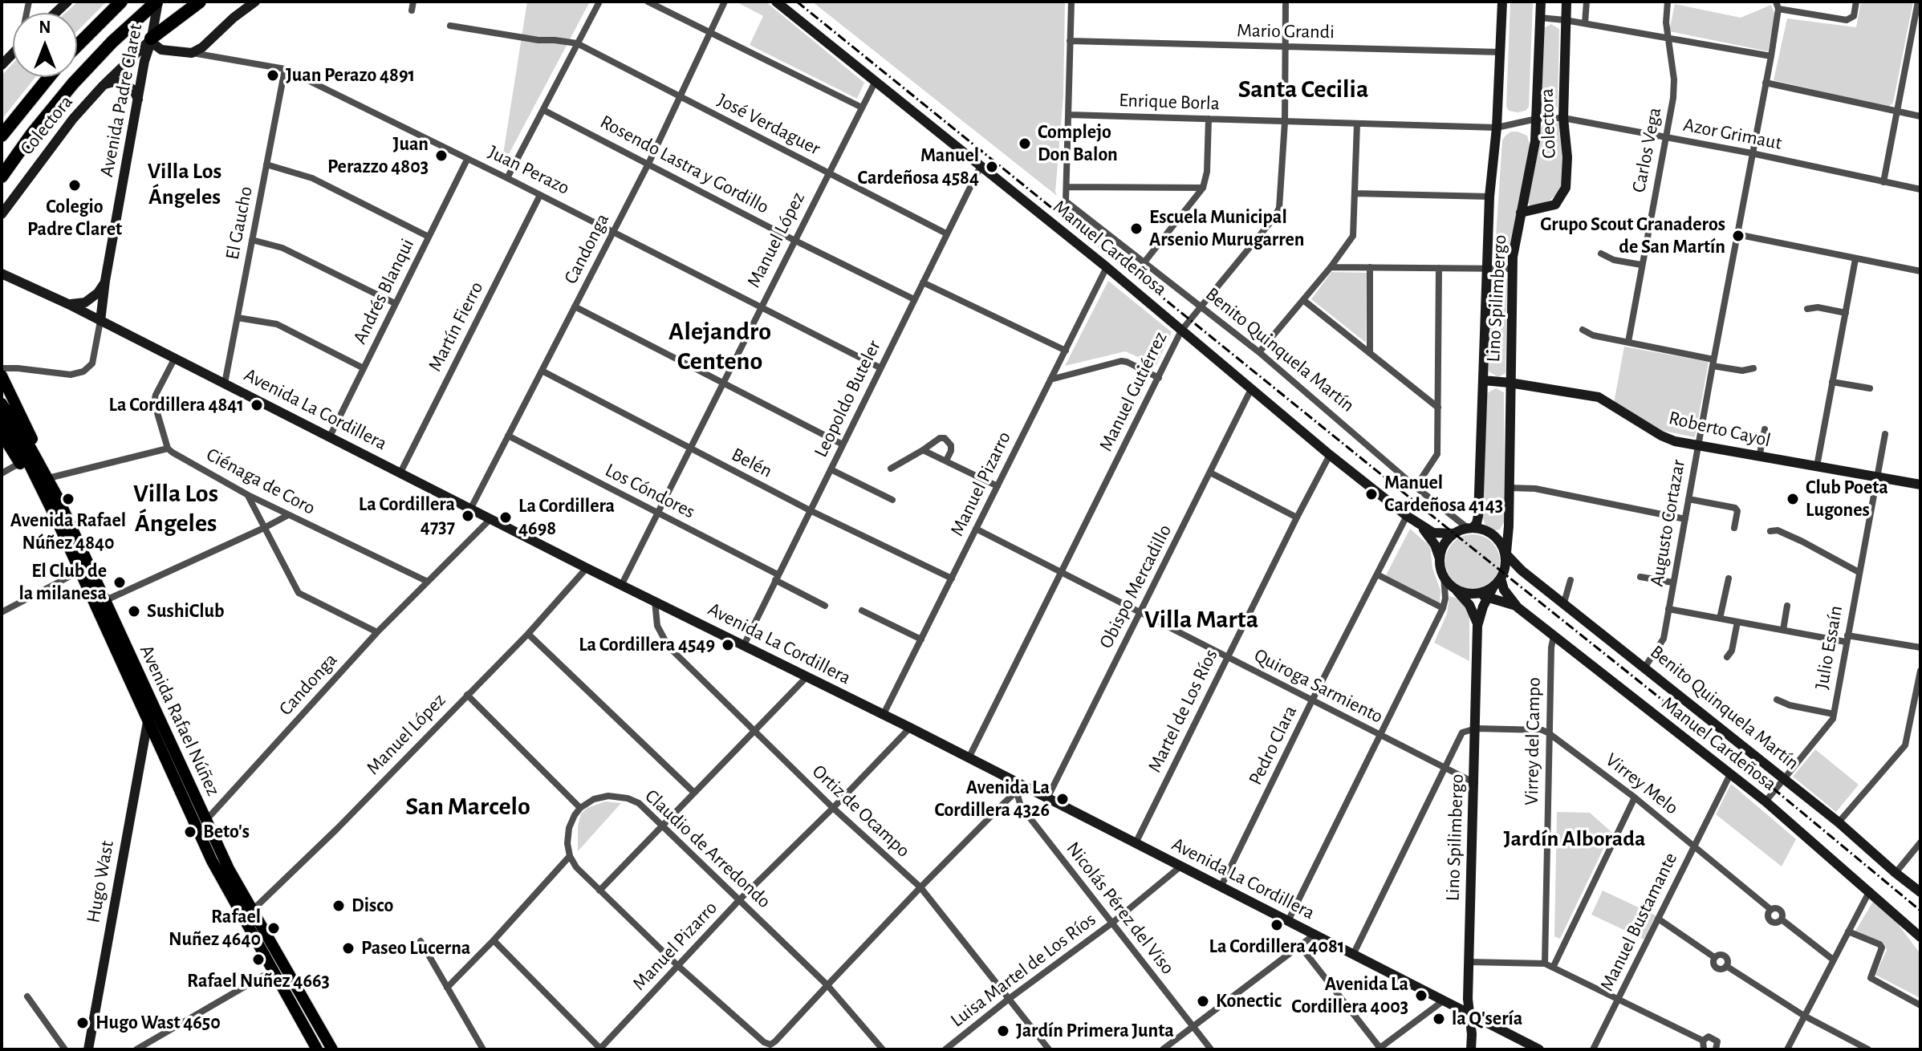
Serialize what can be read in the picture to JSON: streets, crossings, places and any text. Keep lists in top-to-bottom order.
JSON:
{
  "streets": {
    "main road": [
      "Avenida Padre Claret",
      "Colectora",
      "Juan Perazo",
      "Manuel Cardeñosa",
      "Lino Spilimbergo",
      "Benito Quinquela Martín",
      "Avenida La Cordillera",
      "Roberto Cayol",
      "Avenida Rafael Núñez",
      "Hugo Wast"
    ],
    "street": [
      "Mario Grandi",
      "Enrique Borla",
      "José Verdaguer",
      "Azor Grimaut",
      "Carlos Vega",
      "Rosendo Lastra y Gordillo",
      "El Gaucho",
      "Manuel López",
      "Candonga",
      "Andrés Blanqui",
      "Martín Fierro",
      "Manuel Gutiérrez",
      "Leopoldo Buteler",
      "Belén",
      "Ciénaga de Coro",
      "Manuel Pizarro",
      "Los Cóndores",
      "Augusto Cortazar",
      "Obispo Mercadillo",
      "Julio Essaín",
      "Quiroga Sarmiento",
      "Martel de Los Ríos",
      "Virrey del Campo",
      "Pedro Clara",
      "Virrey Melo",
      "Ortiz de Ocampo",
      "Claudio de Arredondo",
      "Nicolás Pérez del Viso",
      "Manuel Bustamante",
      "Luisa Martel de Los Ríos"
    ]
  },
  "crossings": [
    ["Mario Grandi", "Lino Spilimbergo"],
    ["Mario Grandi", "Manuel Gutiérrez"],
    ["Avenida Padre Claret", "Colectora"],
    ["Avenida Padre Claret", "Juan Perazo"],
    ["Avenida Padre Claret", "Avenida La Cordillera"],
    ["Enrique Borla", "Azor Grimaut"],
    ["Enrique Borla", "Lino Spilimbergo"],
    ["Enrique Borla", "Manuel Gutiérrez"],
    ["Colectora", "Azor Grimaut"],
    ["Colectora", "Juan Perazo"],
    ["Colectora", "Lino Spilimbergo"],
    ["José Verdaguer", "Manuel López"],
    ["José Verdaguer", "Candonga"],
    ["José Verdaguer", "Leopoldo Buteler"],
    ["Azor Grimaut", "Carlos Vega"],
    ["Azor Grimaut", "Lino Spilimbergo"],
    ["Azor Grimaut", "Augusto Cortazar"],
    ["Rosendo Lastra y Gordillo", "Manuel López"],
    ["Rosendo Lastra y Gordillo", "Candonga"],
    ["Rosendo Lastra y Gordillo", "Leopoldo Buteler"],
    ["Juan Perazo", "El Gaucho"],
    ["Juan Perazo", "Manuel López"],
    ["Juan Perazo", "Candonga"],
    ["Juan Perazo", "Andrés Blanqui"],
    ["Juan Perazo", "Martín Fierro"],
    ["Juan Perazo", "Leopoldo Buteler"],
    ["El Gaucho", "Avenida La Cordillera"],
    ["Manuel López", "Manuel Cardeñosa"],
    ["Manuel López", "Avenida La Cordillera"],
    ["Manuel López", "Belén"],
    ["Manuel López", "Los Cóndores"],
    ["Manuel López", "Avenida Rafael Núñez"],
    ["Manuel Cardeñosa", "Lino Spilimbergo"],
    ["Manuel Cardeñosa", "Benito Quinquela Martín"],
    ["Manuel Cardeñosa", "Manuel Gutiérrez"],
    ["Manuel Cardeñosa", "Leopoldo Buteler"],
    ["Manuel Cardeñosa", "Manuel Pizarro"],
    ["Manuel Cardeñosa", "Obispo Mercadillo"],
    ["Manuel Cardeñosa", "Julio Essaín"],
    ["Manuel Cardeñosa", "Martel de Los Ríos"],
    ["Manuel Cardeñosa", "Virrey del Campo"],
    ["Manuel Cardeñosa", "Pedro Clara"],
    ["Manuel Cardeñosa", "Manuel Bustamante"],
    ["Candonga", "Avenida La Cordillera"],
    ["Candonga", "Belén"],
    ["Candonga", "Ciénaga de Coro"],
    ["Candonga", "Los Cóndores"],
    ["Candonga", "Avenida Rafael Núñez"],
    ["Andrés Blanqui", "Avenida La Cordillera"],
    ["Lino Spilimbergo", "Benito Quinquela Martín"],
    ["Lino Spilimbergo", "Avenida La Cordillera"],
    ["Lino Spilimbergo", "Roberto Cayol"],
    ["Lino Spilimbergo", "Quiroga Sarmiento"],
    ["Lino Spilimbergo", "Virrey Melo"],
    ["Martín Fierro", "Avenida La Cordillera"],
    ["Benito Quinquela Martín", "Manuel Gutiérrez"],
    ["Benito Quinquela Martín", "Augusto Cortazar"],
    ["Benito Quinquela Martín", "Julio Essaín"],
    ["Manuel Gutiérrez", "Avenida La Cordillera"],
    ["Manuel Gutiérrez", "Quiroga Sarmiento"],
    ["Leopoldo Buteler", "Avenida La Cordillera"],
    ["Leopoldo Buteler", "Belén"],
    ["Leopoldo Buteler", "Los Cóndores"],
    ["Avenida La Cordillera", "Manuel Pizarro"],
    ["Avenida La Cordillera", "Obispo Mercadillo"],
    ["Avenida La Cordillera", "Martel de Los Ríos"],
    ["Avenida La Cordillera", "Pedro Clara"],
    ["Avenida La Cordillera", "Ortiz de Ocampo"],
    ["Avenida La Cordillera", "Nicolás Pérez del Viso"],
    ["Avenida La Cordillera", "Luisa Martel de Los Ríos"],
    ["Roberto Cayol", "Augusto Cortazar"],
    ["Roberto Cayol", "Julio Essaín"],
    ["Belén", "Manuel Pizarro"],
    ["Manuel Pizarro", "Quiroga Sarmiento"],
    ["Manuel Pizarro", "Ortiz de Ocampo"],
    ["Manuel Pizarro", "Claudio de Arredondo"],
    ["Obispo Mercadillo", "Quiroga Sarmiento"],
    ["Quiroga Sarmiento", "Martel de Los Ríos"],
    ["Quiroga Sarmiento", "Pedro Clara"],
    ["Avenida Rafael Núñez", "Hugo Wast"],
    ["Virrey del Campo", "Virrey Melo"],
    ["Virrey Melo", "Manuel Bustamante"],
    ["Ortiz de Ocampo", "Luisa Martel de Los Ríos"],
    ["Nicolás Pérez del Viso", "Luisa Martel de Los Ríos"]
  ],
  "districts": [
    "Santa Cecilia",
    "Villa Los Ángeles",
    "Alejandro Centeno",
    "Villa Los Ángeles",
    "Villa Marta",
    "San Marcelo",
    "Jardín Alborada"
  ],
  "places": [
    "Juan Perazo 4891",
    "Complejo Don Balon",
    "Juan Perazzo 4803",
    "Manuel Cardeñosa 4584",
    "Colegio Padre Claret",
    "Escuela Municipal Arsenio Murugarren",
    "Grupo Scout Granaderos de San Martín",
    "La Cordillera 4841",
    "Manuel Cardeñosa 4143",
    "Avenida Rafael Núñez 4840",
    "Club Poeta Lugones",
    "La Cordillera 4737",
    "La Cordillera 4698",
    "El Club de la milanesa",
    "SushiClub",
    "La Cordillera 4549",
    "Avenida La Cordillera 4326",
    "Beto's",
    "Disco",
    "La Cordillera 4081",
    "Rafael Nuñez 4640",
    "Paseo Lucerna",
    "Rafael Nuñez 4663",
    "Avenida La Cordillera 4003",
    "Konectic",
    "la Q'sería",
    "Hugo Wast 4650",
    "Jardín Primera Junta"
  ],
  "north": "top"
}
